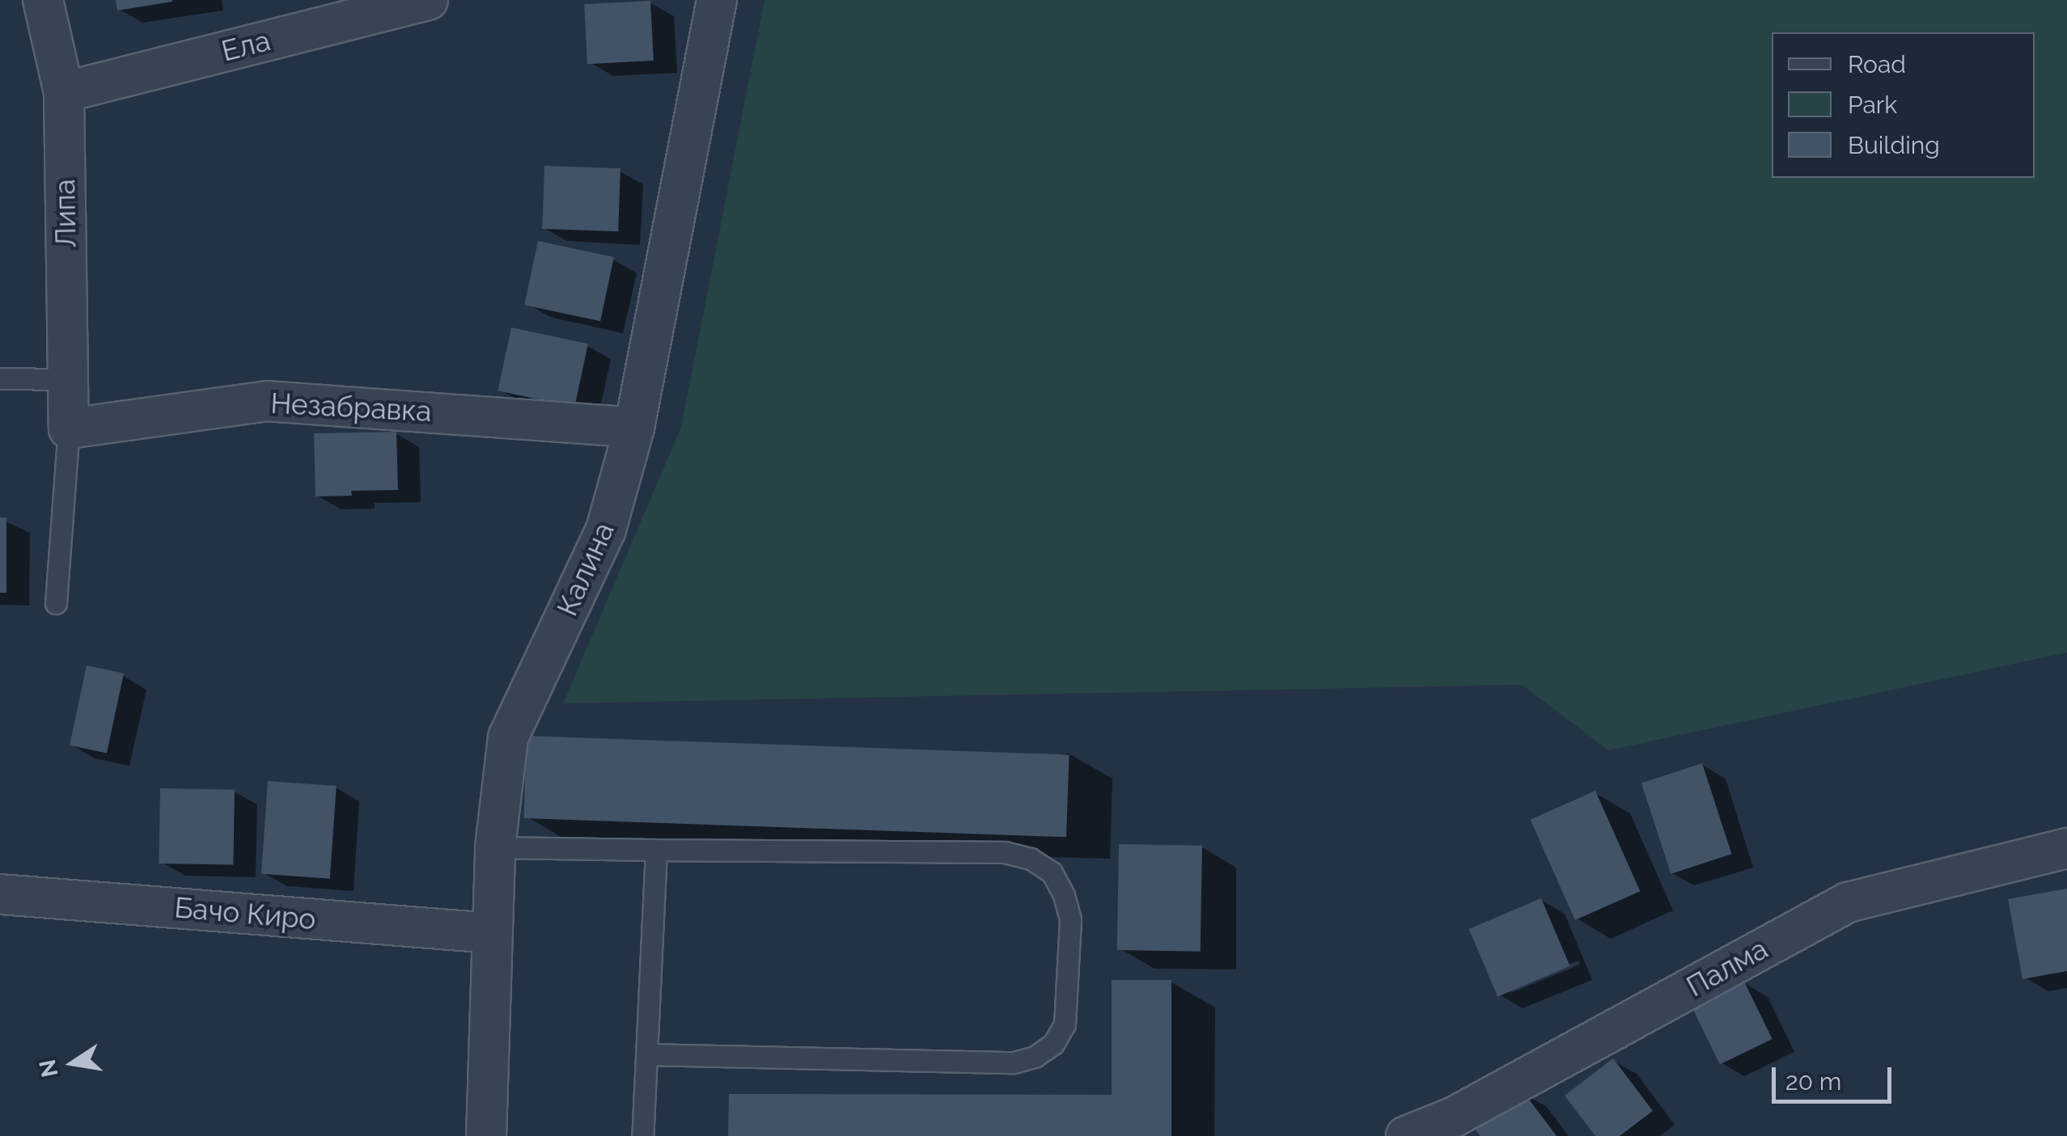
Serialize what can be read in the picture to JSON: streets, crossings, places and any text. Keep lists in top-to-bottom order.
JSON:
{
  "streets": {
    "street": [
      "Ела",
      "Липа",
      "Незабравка",
      "Калина",
      "Бачо Киро",
      "Палма"
    ]
  },
  "crossings": [
    ["Ела", "Липа"],
    ["Липа", "Незабравка"],
    ["Незабравка", "Калина"],
    ["Калина", "Бачо Киро"]
  ],
  "legend": ["Road", "Park", "Building"],
  "scale_bar": "20 m",
  "north": "left"
}
